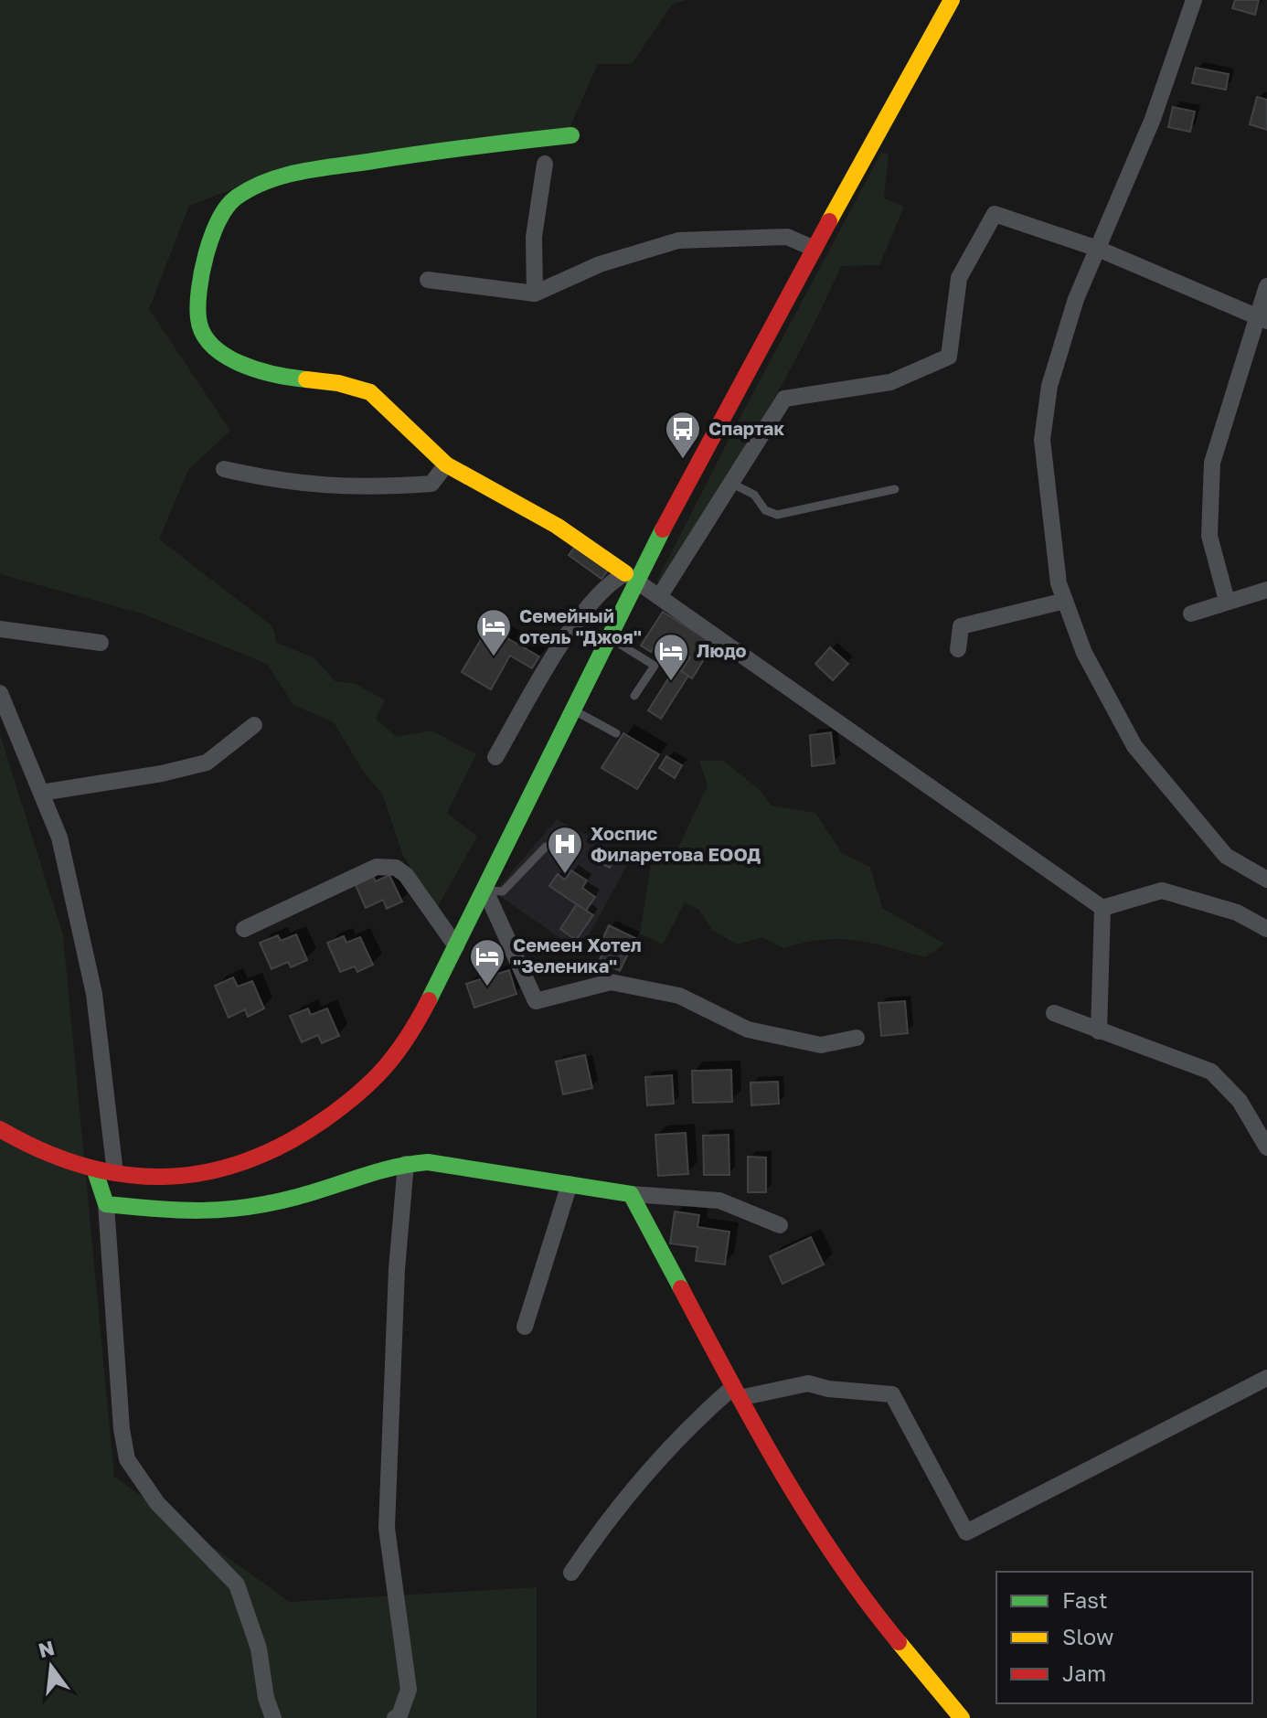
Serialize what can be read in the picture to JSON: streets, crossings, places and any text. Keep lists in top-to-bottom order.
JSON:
{
  "places": {
    "bus stop": ["Спартак"],
    "hotel": ["Семейный отель \"Джоя\"", "Людо", "Семеен Хотел \"Зеленика\""],
    "hospital": ["Хоспис Филаретова ЕООД"]
  },
  "legend": ["Fast", "Slow", "Jam"],
  "north": "top"
}
